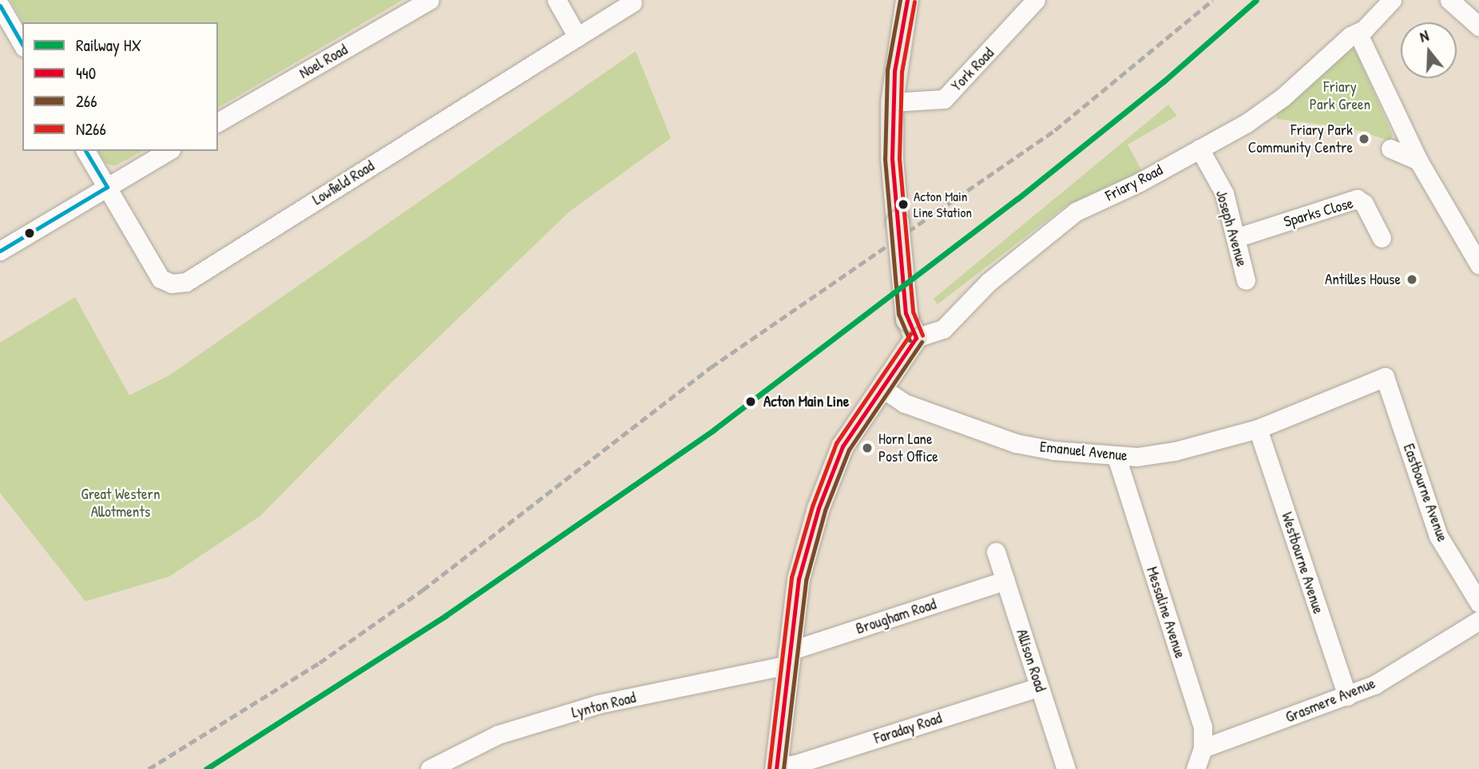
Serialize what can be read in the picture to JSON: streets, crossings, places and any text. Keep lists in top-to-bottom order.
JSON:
{
  "streets": {
    "street": [
      "Noel Road",
      "York Road",
      "Lowfield Road",
      "Friary Road",
      "Sparks Close",
      "Joseph Avenue",
      "Emanuel Avenue",
      "Eastbourne Avenue",
      "Westbourne Avenue",
      "Messaline Avenue",
      "Brougham Road",
      "Allison Road",
      "Grasmere Avenue",
      "Lynton Road",
      "Faraday Road"
    ]
  },
  "crossings": [
    ["Friary Road", "Joseph Avenue"],
    ["Sparks Close", "Joseph Avenue"],
    ["Emanuel Avenue", "Eastbourne Avenue"],
    ["Emanuel Avenue", "Westbourne Avenue"],
    ["Emanuel Avenue", "Messaline Avenue"],
    ["Westbourne Avenue", "Grasmere Avenue"],
    ["Messaline Avenue", "Grasmere Avenue"],
    ["Brougham Road", "Allison Road"],
    ["Brougham Road", "Lynton Road"],
    ["Allison Road", "Faraday Road"]
  ],
  "parks": ["Friary Park Green", "Great Western Allotments"],
  "places": [
    "Friary Park Community Centre",
    "Acton Main Line Station",
    "Antilles House",
    "Acton Main Line",
    "Horn Lane Post Office"
  ],
  "lines": [
    "rail line HX",
    "transit line 440",
    "transit line 266",
    "transit line N266"
  ],
  "legend": [
    "Railway HX",
    "440",
    "266",
    "N266"
  ],
  "north": "top"
}
